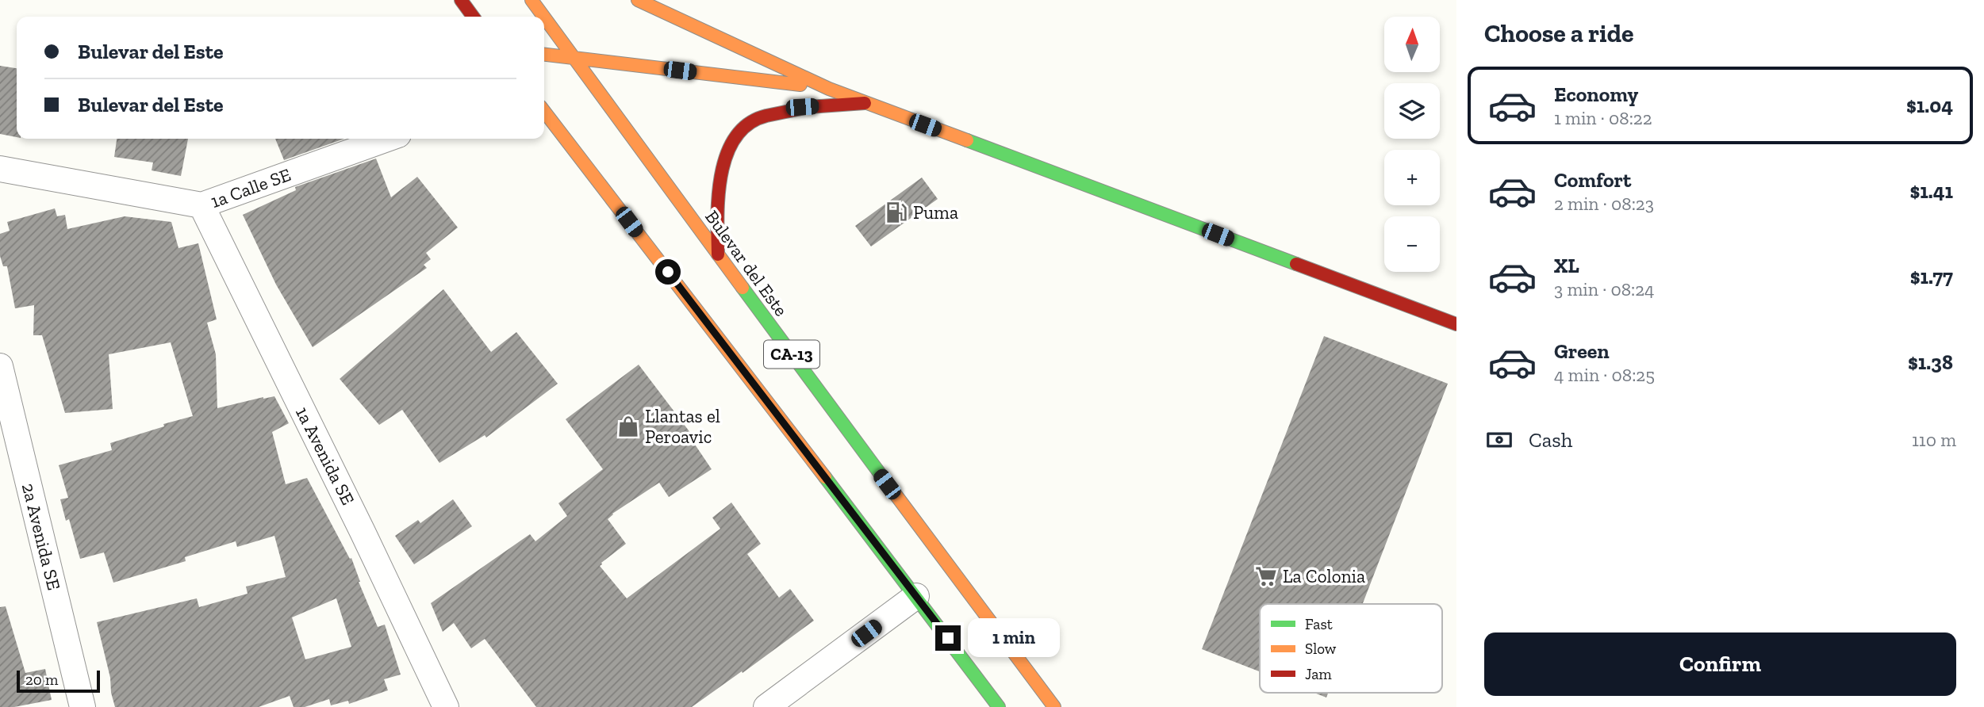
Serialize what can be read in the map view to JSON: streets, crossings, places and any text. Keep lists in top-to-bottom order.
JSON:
{
  "streets": {
    "main road": ["Bulevar del Este", "CA-13"],
    "street": ["1a Calle SE", "1a Avenida SE", "2a Avenida SE"]
  },
  "crossings": [
    ["1a Calle SE", "1a Avenida SE"]
  ],
  "places": {
    "fuel station": ["Puma"],
    "shop": ["Llantas el Peroavic"],
    "supermarket": ["La Colonia"]
  },
  "legend": ["Fast", "Slow", "Jam"],
  "scale_bar": "20 m",
  "north": "top",
  "page": {
    "heading": "Choose a ride",
    "map_buttons": ["+", "−"],
    "banner": ["Bulevar del Este", "Bulevar del Este"],
    "list": [
      {
        "name": "Economy",
        "note": "1 min · 08:22",
        "value": "$1.04"
      },
      {
        "name": "Comfort",
        "note": "2 min · 08:23",
        "value": "$1.41"
      },
      {
        "name": "XL",
        "note": "3 min · 08:24",
        "value": "$1.77"
      },
      {
        "name": "Green",
        "note": "4 min · 08:25",
        "value": "$1.38"
      }
    ],
    "pay": ["Cash", "110 m"],
    "bubble": "1 min",
    "buttons": "Confirm",
    "scale": "20 m"
  }
}
